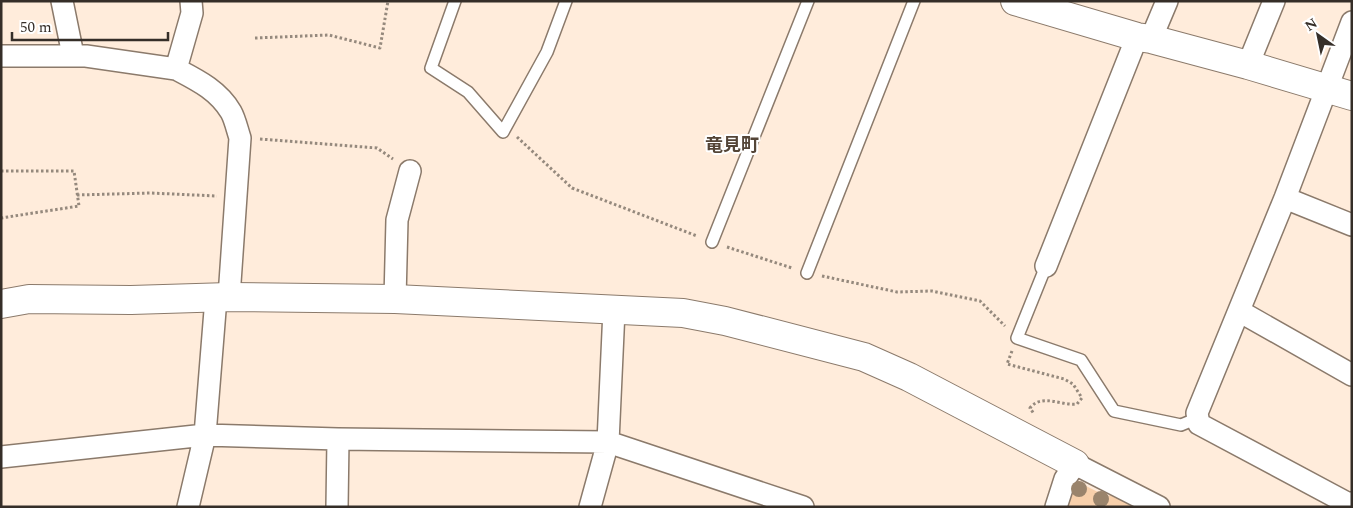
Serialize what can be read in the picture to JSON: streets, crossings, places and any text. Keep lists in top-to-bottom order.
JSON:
{
  "districts": ["竜見町"],
  "scale_bar": "50 m",
  "north": "top left"
}
